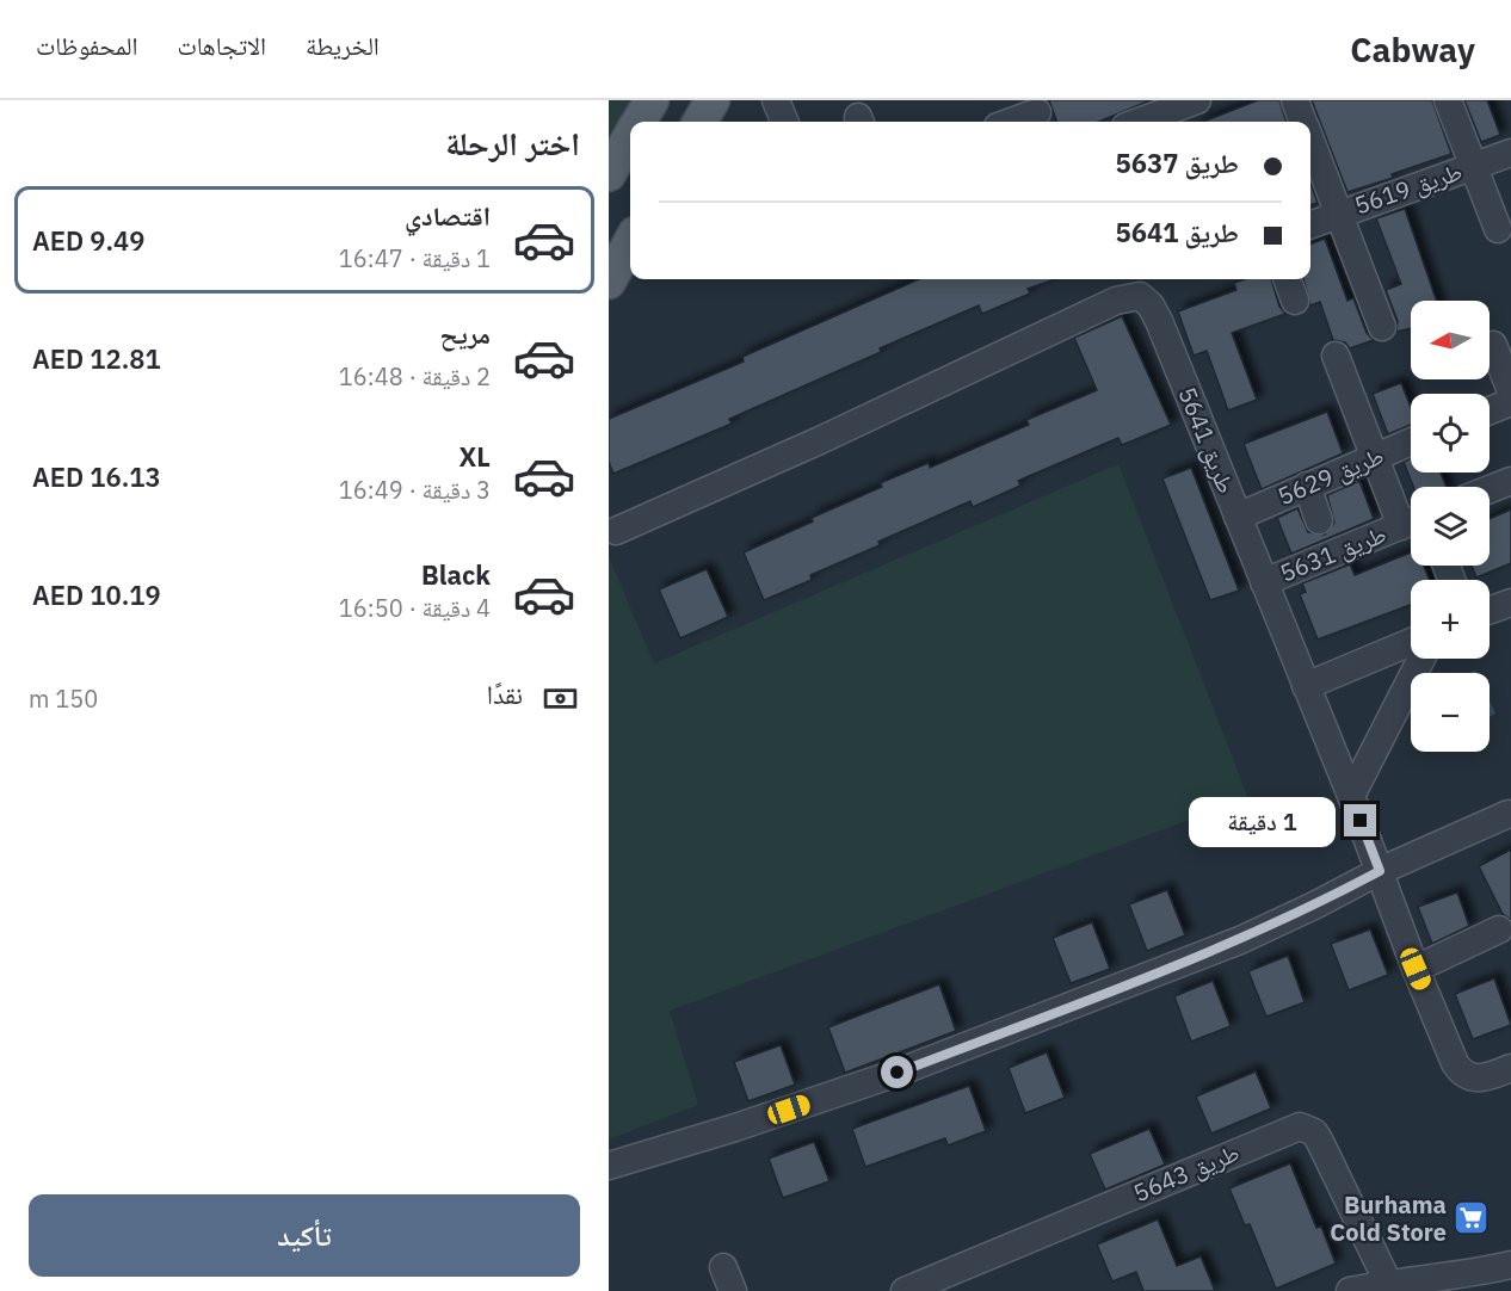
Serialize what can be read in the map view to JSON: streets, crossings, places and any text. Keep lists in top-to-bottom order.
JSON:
{
  "streets": {
    "street": [
      "طريق 5619",
      "طريق 5641",
      "طريق 5629",
      "طريق 5631",
      "طريق 5643"
    ]
  },
  "crossings": [
    ["طريق 5641", "طريق 5629"],
    ["طريق 5641", "طريق 5631"],
    ["طريق 5629", "طريق 5631"]
  ],
  "places": {
    "supermarket": ["Burhama Cold Store"]
  },
  "north": "left",
  "page": {
    "header": "Cabway",
    "nav": ["الخريطة", "الاتجاهات", "المحفوظات"],
    "heading": "اختر الرحلة",
    "banner": ["طريق 5637", "طريق 5641"],
    "list": [
      {
        "name": "اقتصادي",
        "note": "1 دقيقة · 16:47",
        "value": "AED 9.49"
      },
      {
        "name": "مريح",
        "note": "2 دقيقة · 16:48",
        "value": "AED 12.81"
      },
      {
        "name": "XL",
        "note": "3 دقيقة · 16:49",
        "value": "AED 16.13"
      },
      {
        "name": "Black",
        "note": "4 دقيقة · 16:50",
        "value": "AED 10.19"
      }
    ],
    "map_buttons": ["+", "−"],
    "pay": ["نقدًا", "150 m"],
    "bubble": "1 دقيقة",
    "buttons": "تأكيد"
  }
}
